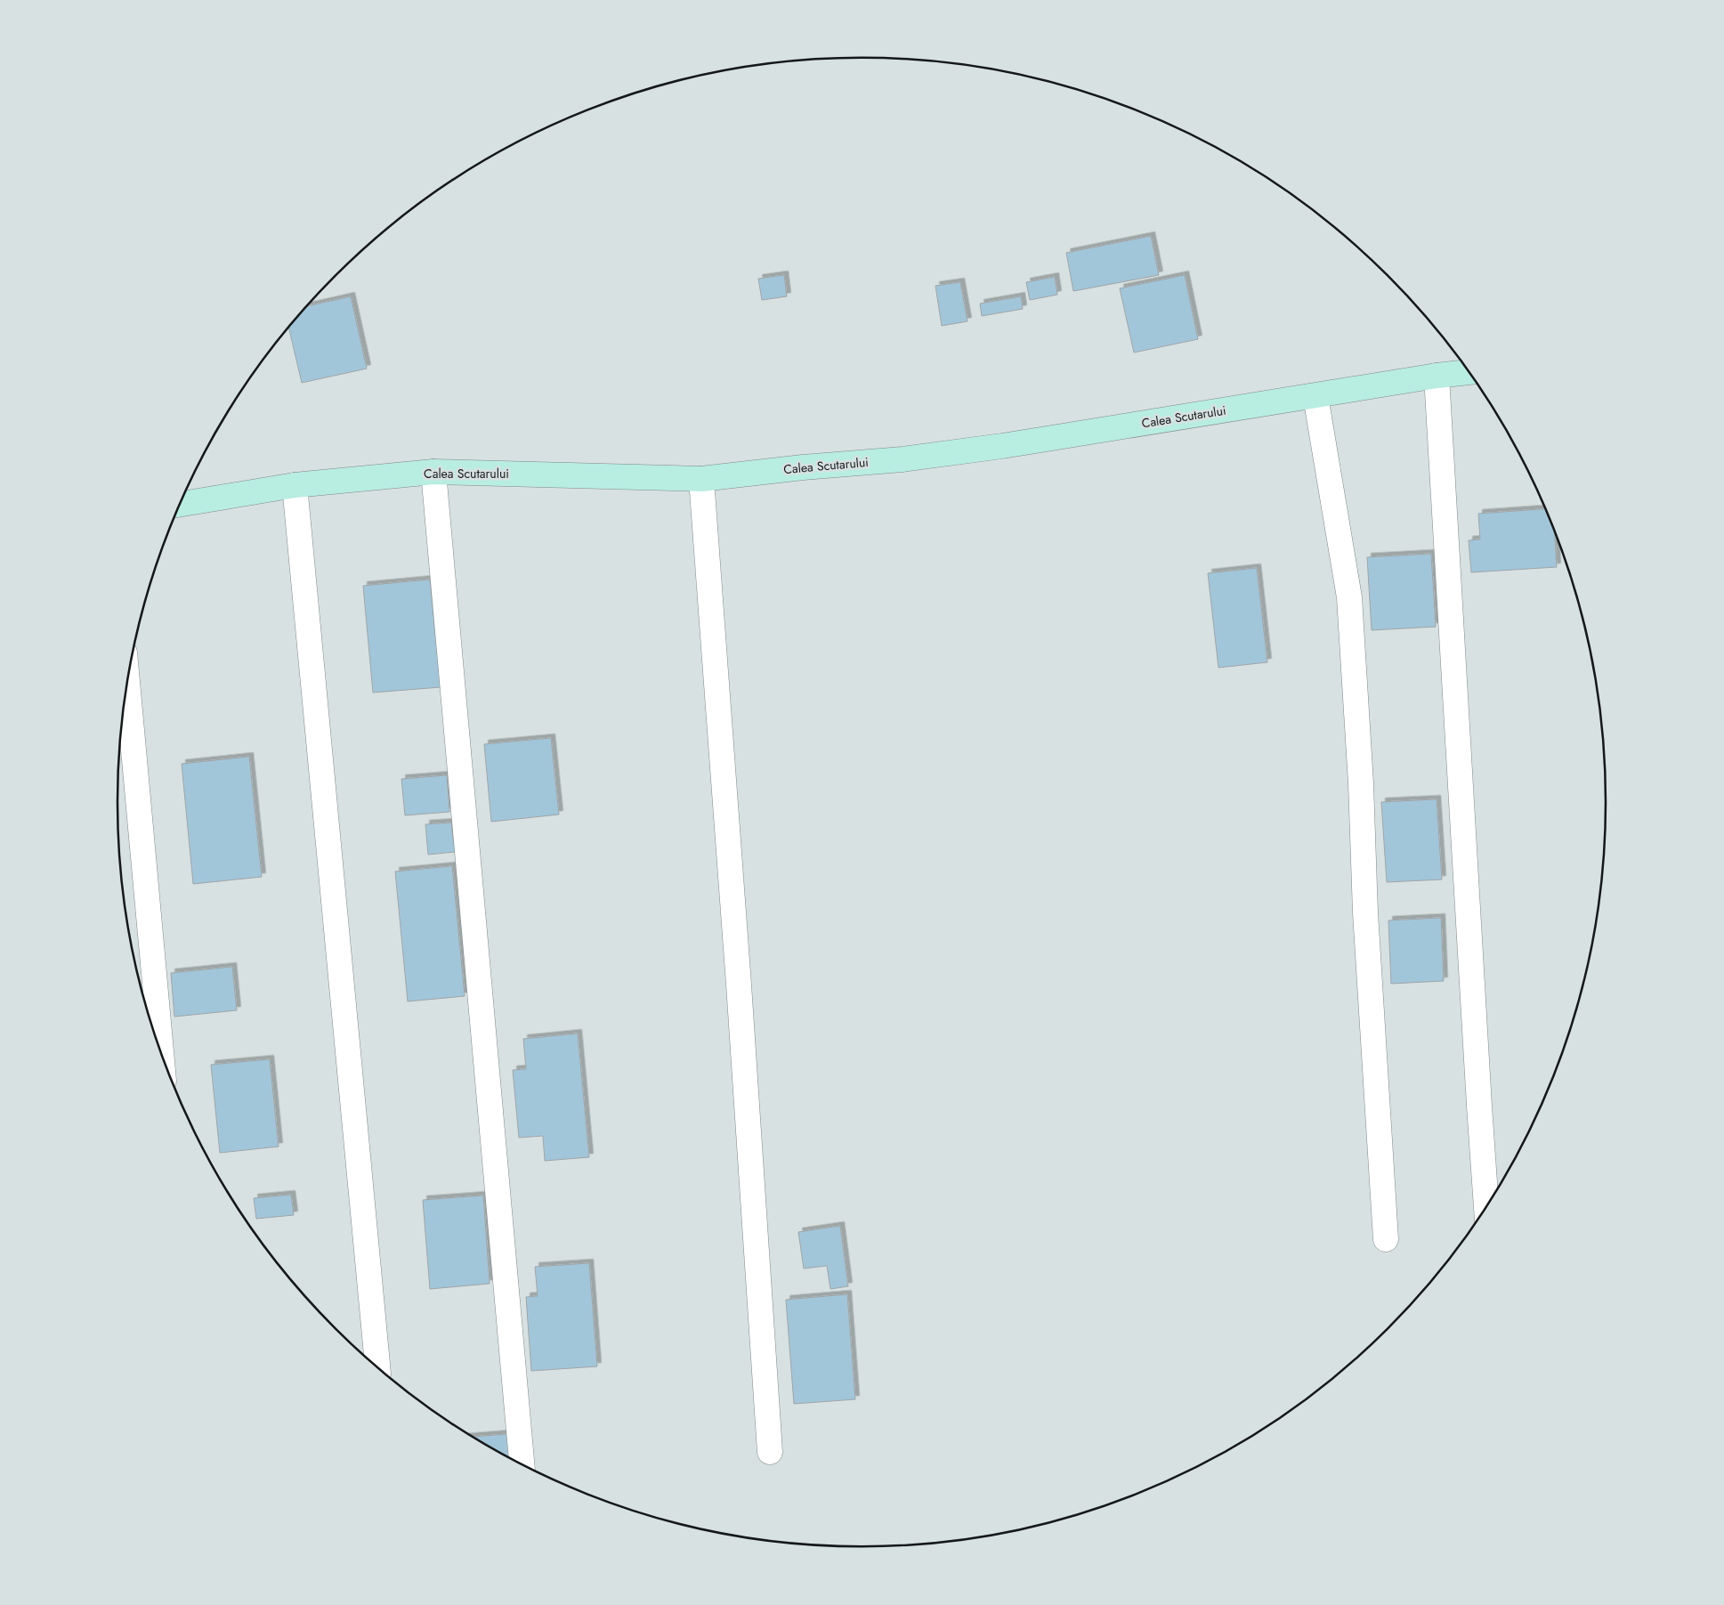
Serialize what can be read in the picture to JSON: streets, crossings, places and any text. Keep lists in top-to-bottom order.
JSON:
{
  "streets": {
    "main road": ["Calea Scutarului"]
  }
}
